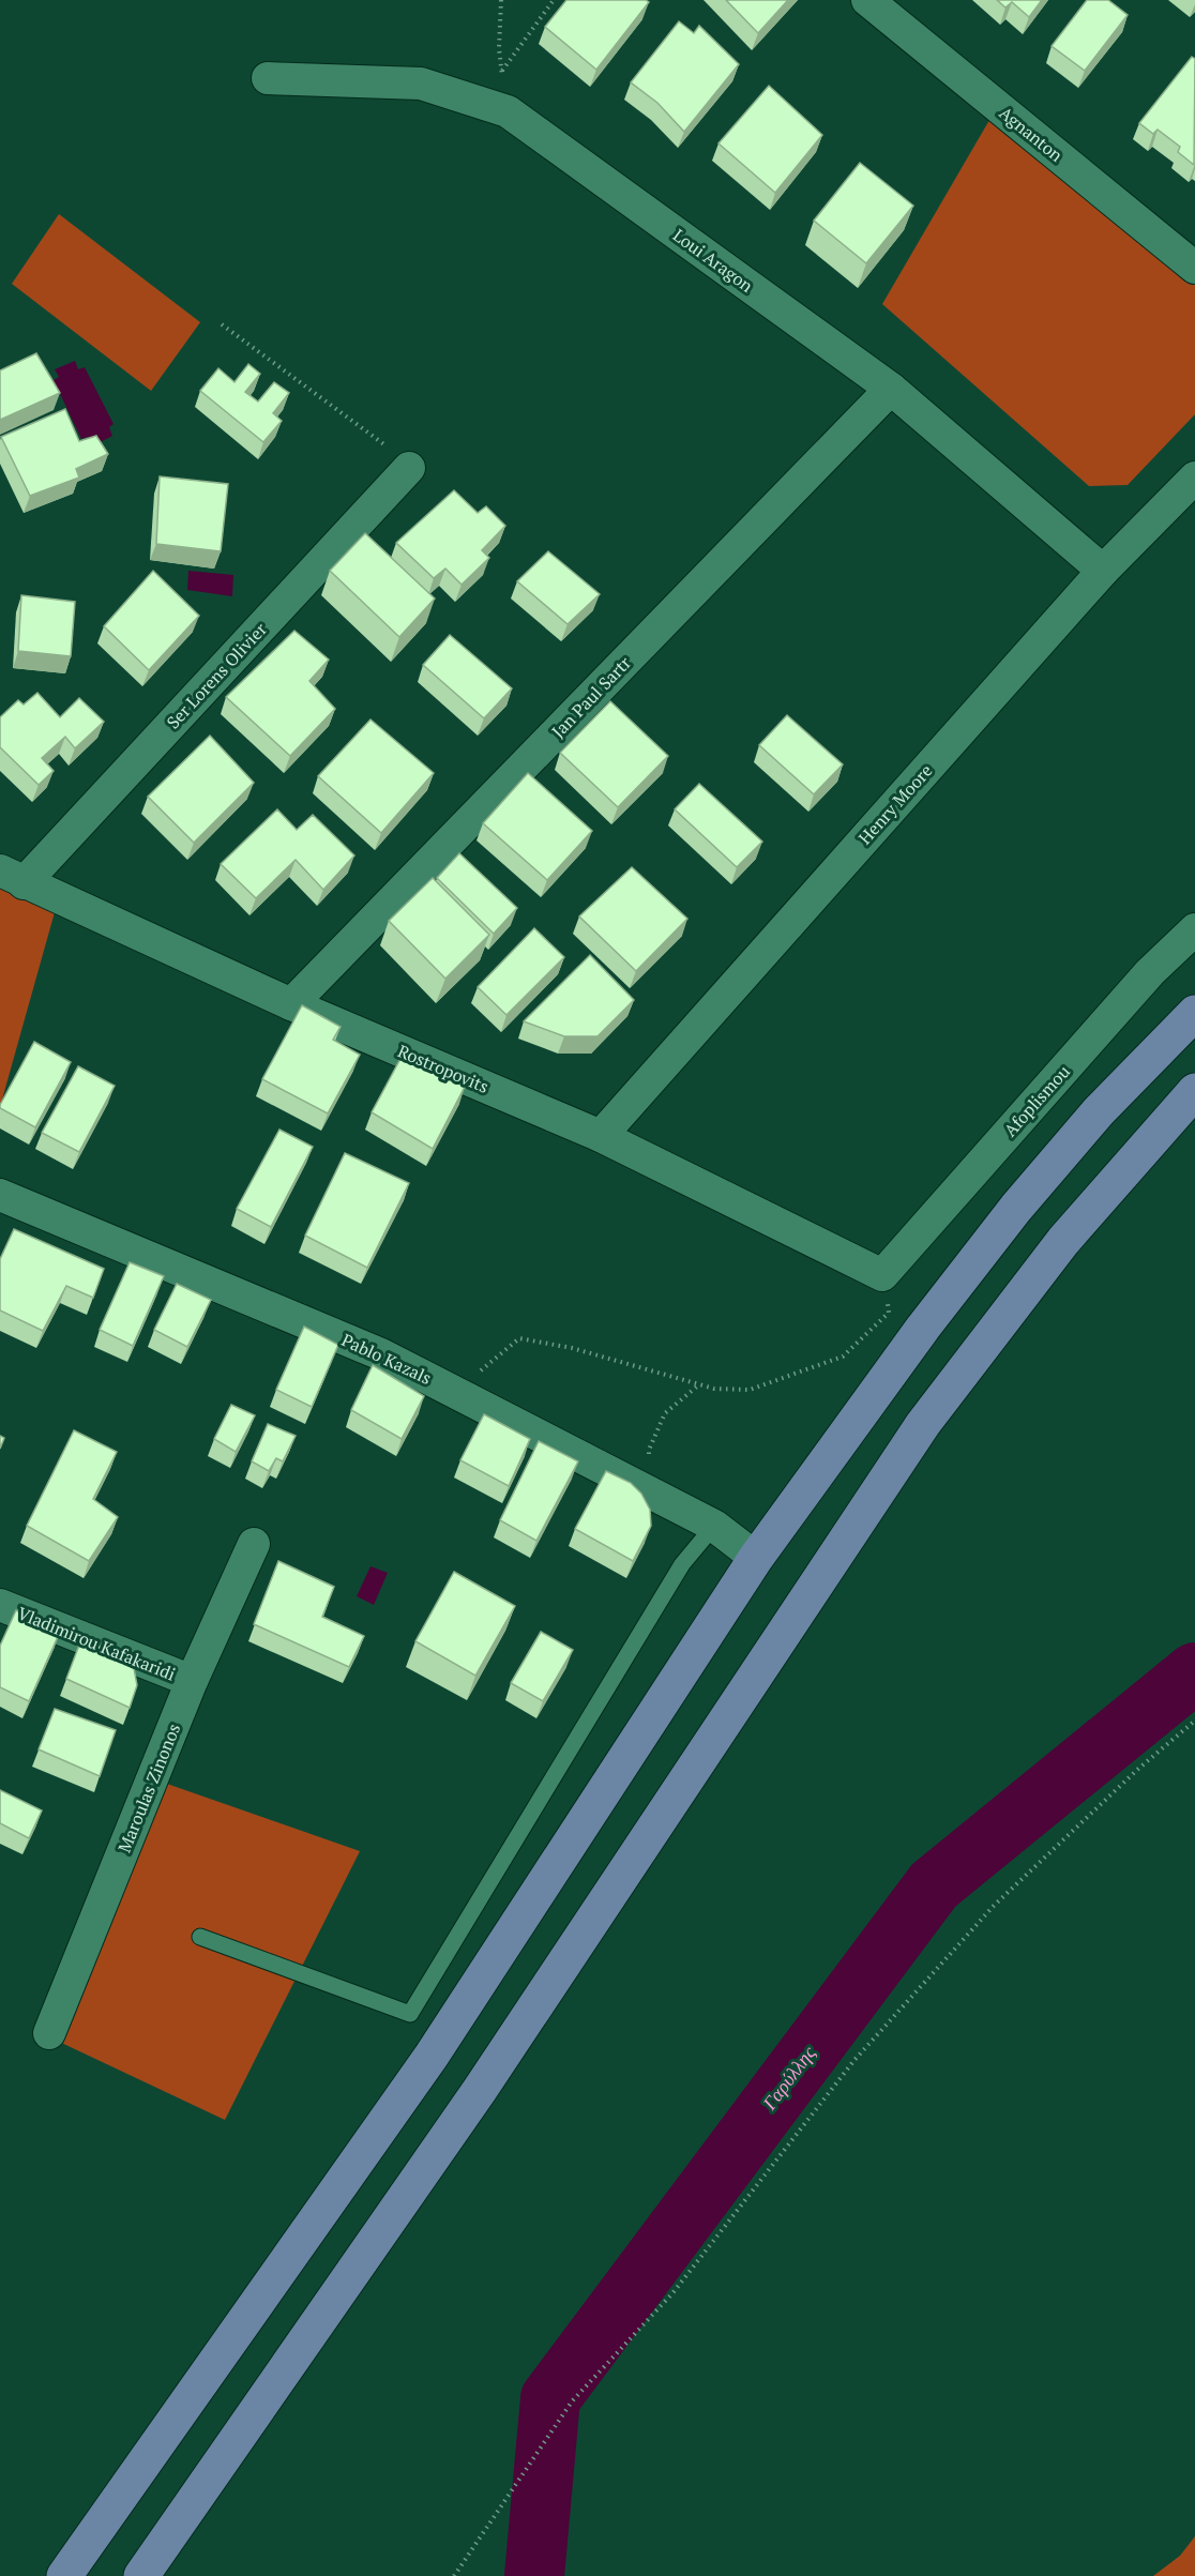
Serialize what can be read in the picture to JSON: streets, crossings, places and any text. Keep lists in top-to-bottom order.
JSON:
{
  "streets": {
    "street": [
      "Agnanton",
      "Loui Aragon",
      "Ser Lorens Olivier",
      "Jan Paul Sartr",
      "Henry Moore",
      "Rostropovits",
      "Afoplismou",
      "Pablo Kazals",
      "Vladimirou Kafakaridi",
      "Maroulas Zinonos"
    ]
  },
  "crossings": [
    ["Loui Aragon", "Jan Paul Sartr"],
    ["Loui Aragon", "Henry Moore"],
    ["Ser Lorens Olivier", "Rostropovits"],
    ["Jan Paul Sartr", "Rostropovits"],
    ["Henry Moore", "Rostropovits"],
    ["Rostropovits", "Afoplismou"],
    ["Vladimirou Kafakaridi", "Maroulas Zinonos"]
  ],
  "water": ["Γαρύλλης"]
}
